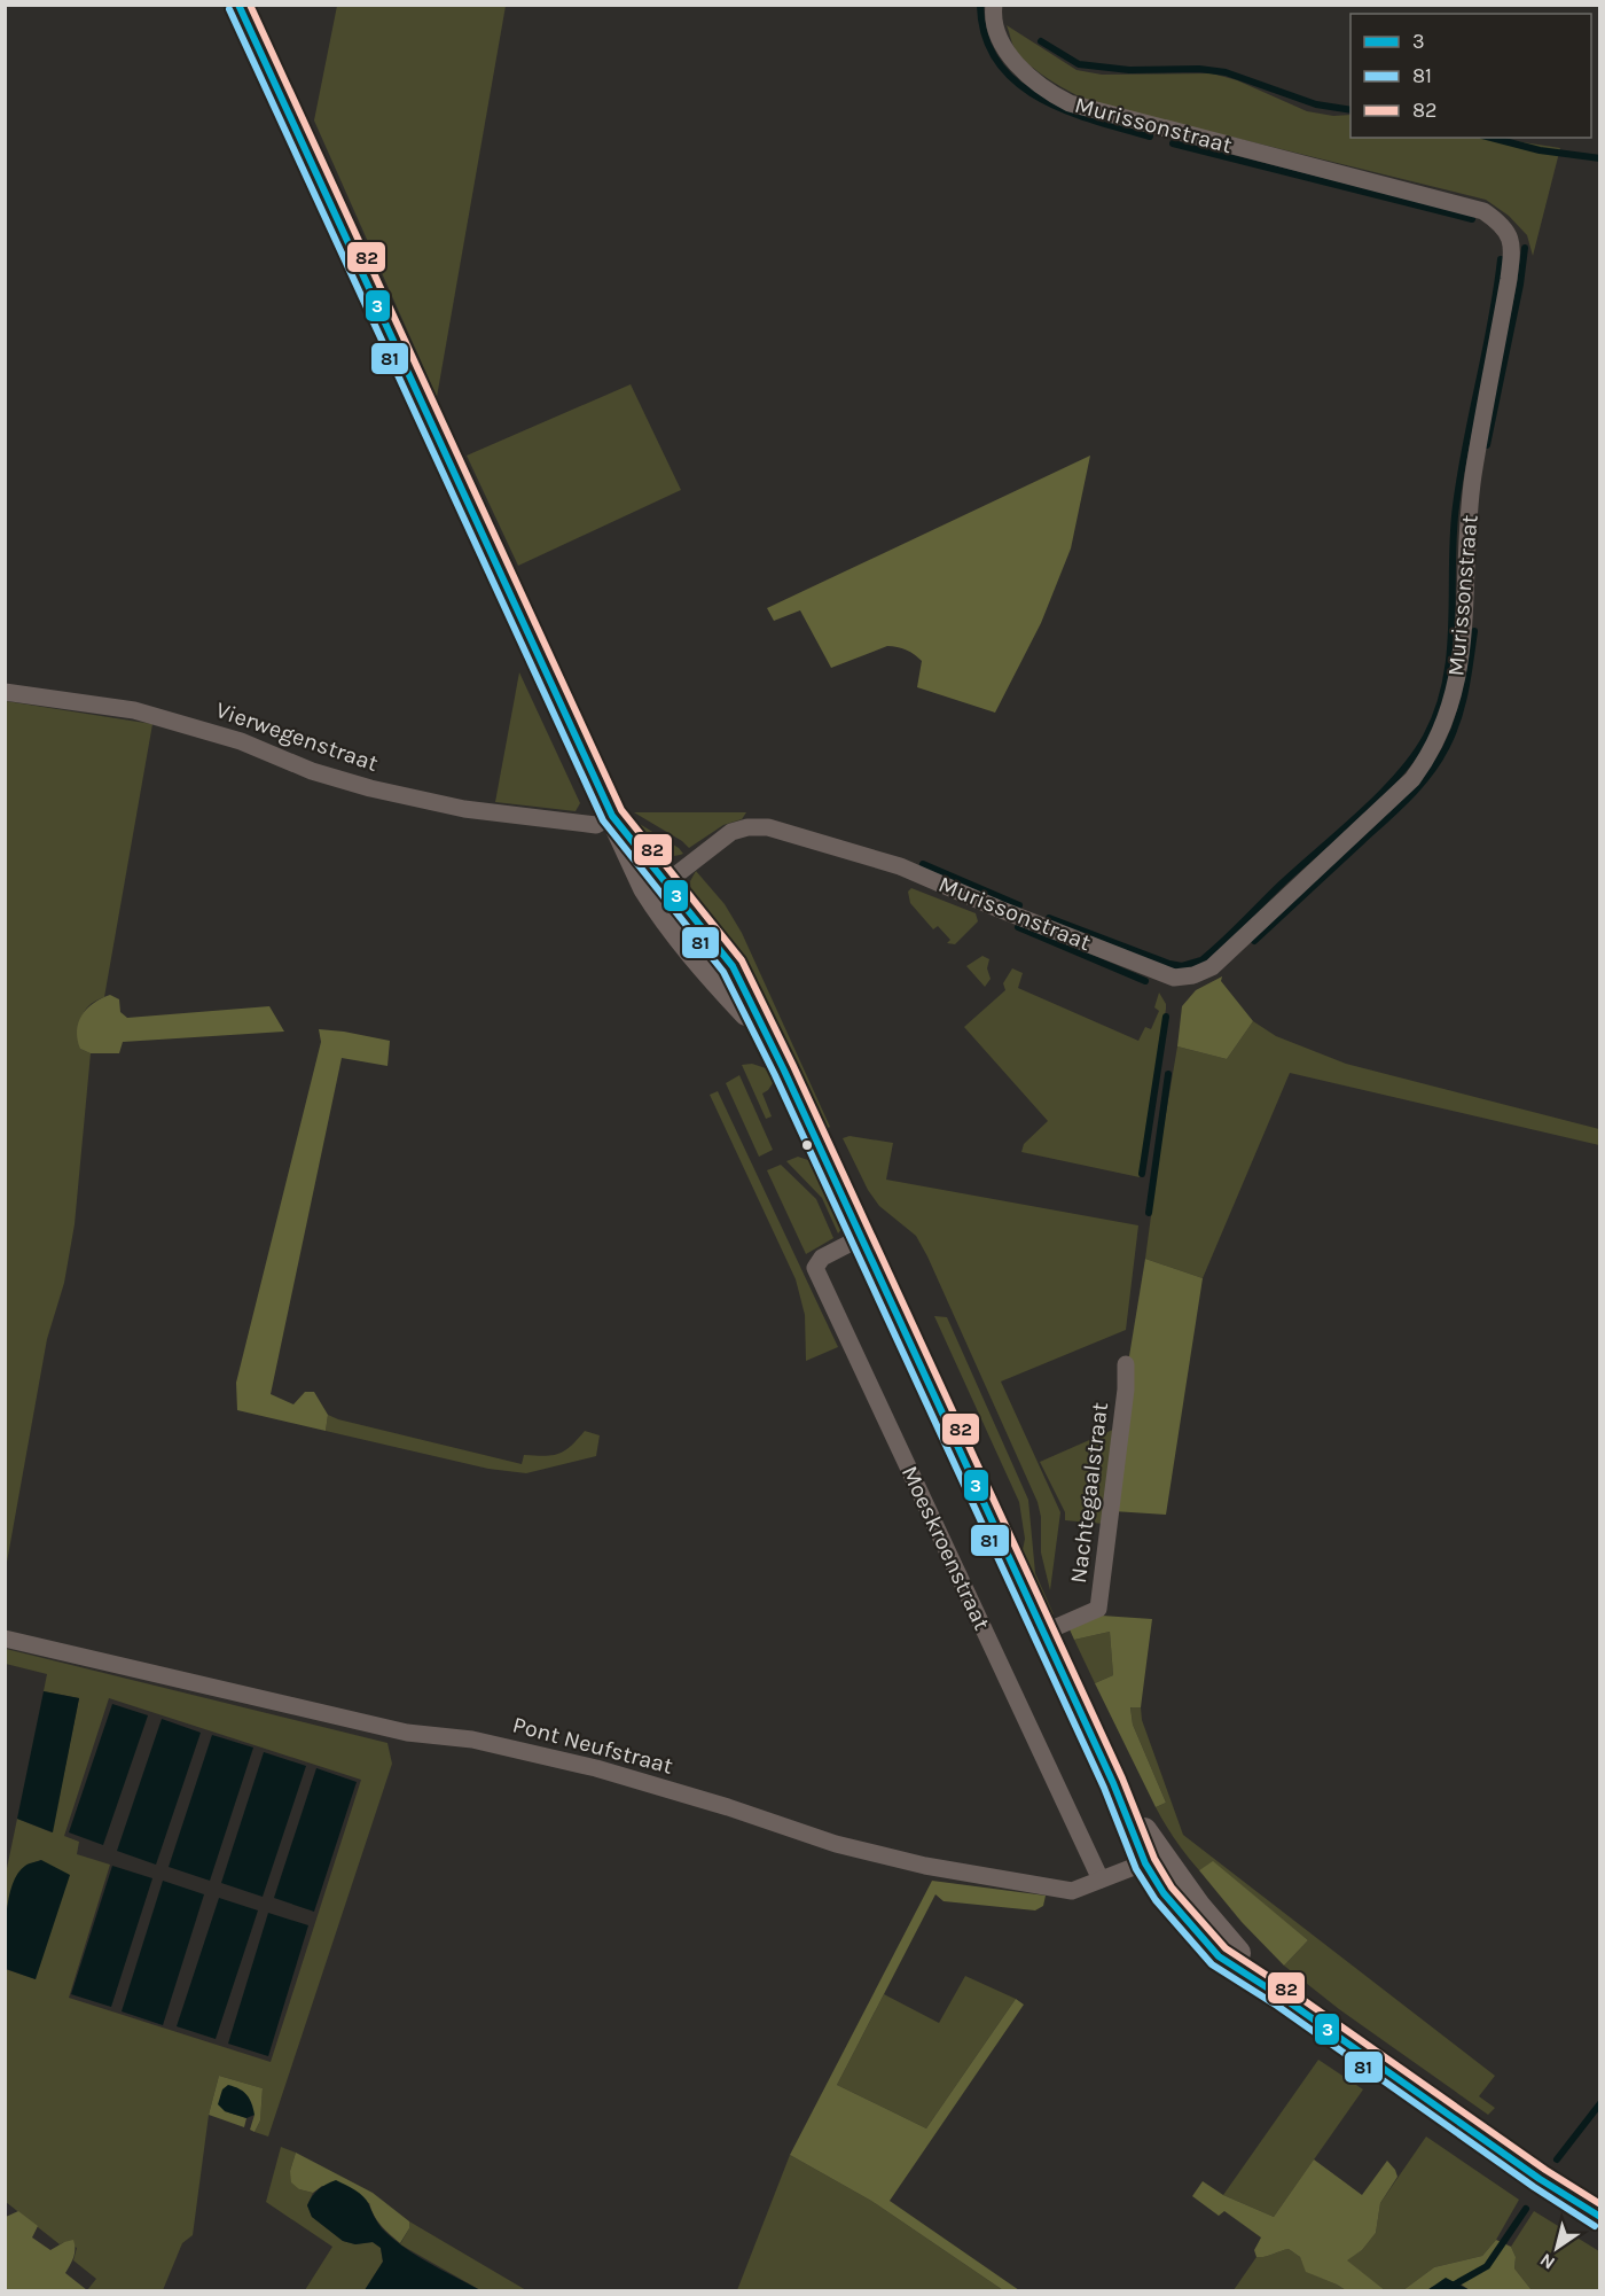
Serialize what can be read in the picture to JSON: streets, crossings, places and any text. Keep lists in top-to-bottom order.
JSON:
{
  "streets": {
    "street": [
      "Murissonstraat",
      "Vierwegenstraat",
      "Nachtegaalstraat",
      "Moeskroenstraat",
      "Pont Neufstraat"
    ]
  },
  "crossings": [
    ["Moeskroenstraat", "Pont Neufstraat"]
  ],
  "lines": ["transit line 3", "transit line 82", "transit line 81"],
  "legend": ["3", "81", "82"],
  "north": "bottom left"
}
